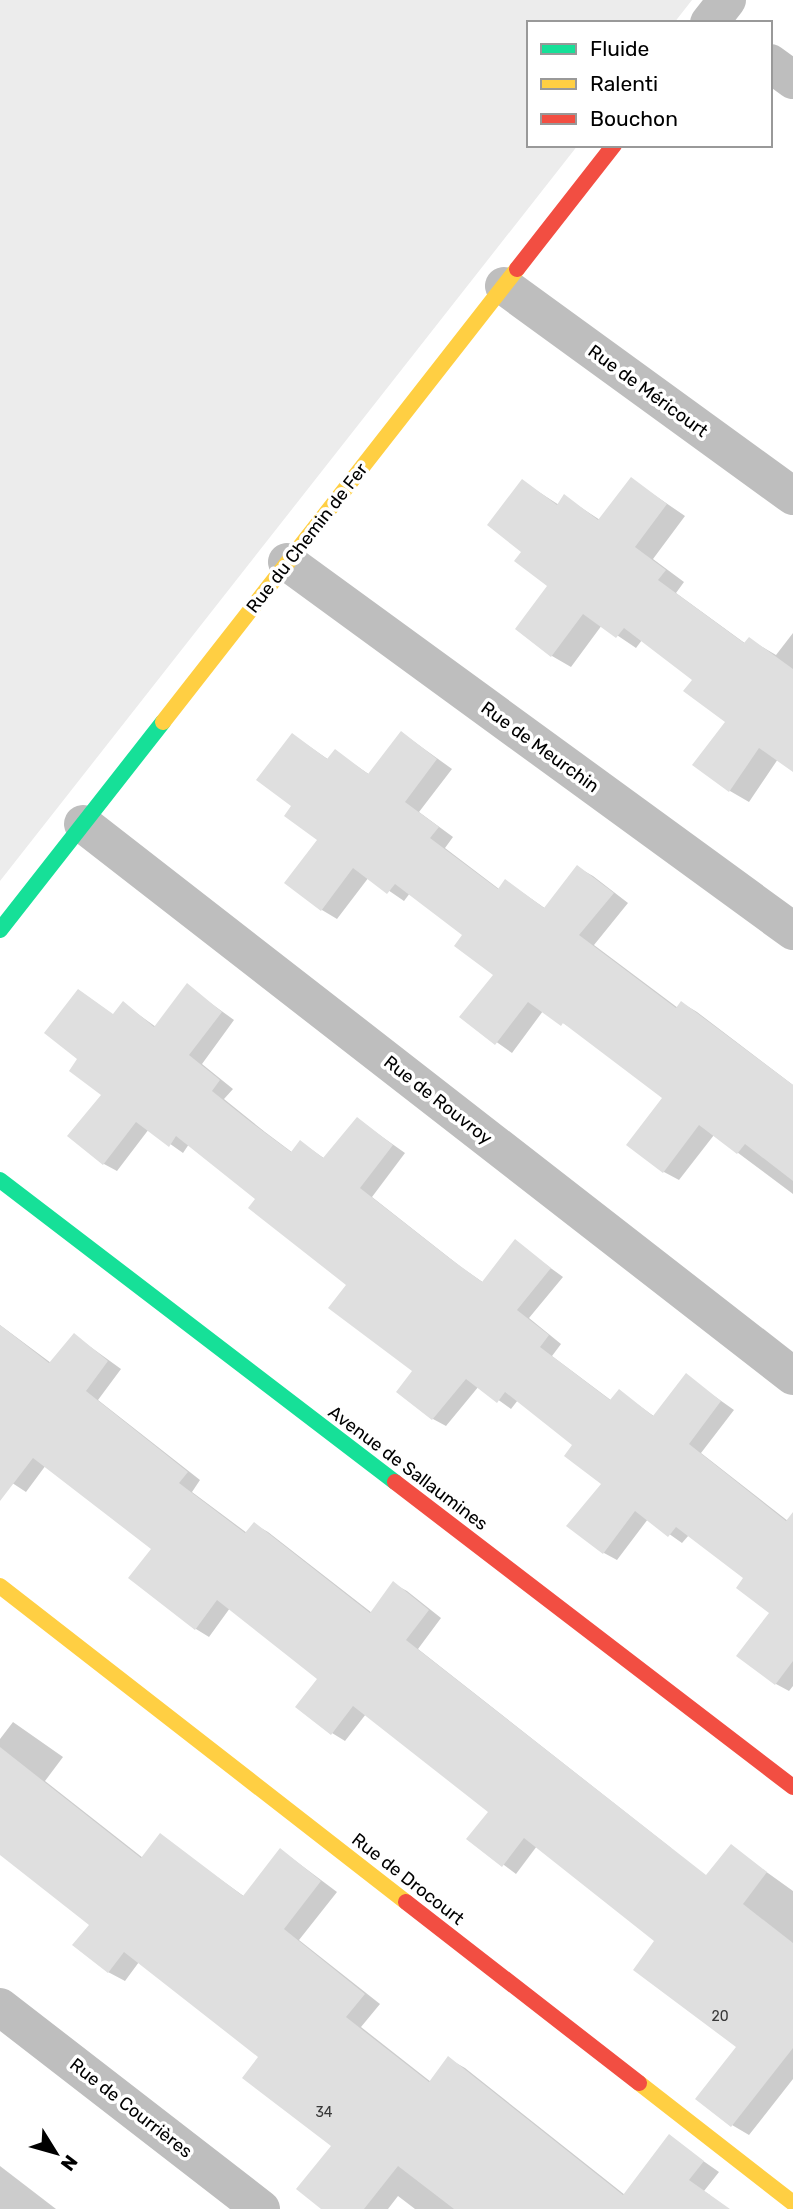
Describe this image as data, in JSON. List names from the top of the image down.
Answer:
{
  "streets": {
    "street": [
      "Rue de Méricourt",
      "Rue du Chemin de Fer",
      "Rue de Meurchin",
      "Rue de Rouvroy",
      "Avenue de Sallaumines",
      "Rue de Drocourt",
      "Rue de Courrières"
    ]
  },
  "crossings": [
    ["Rue de Méricourt", "Rue du Chemin de Fer"],
    ["Rue du Chemin de Fer", "Rue de Meurchin"],
    ["Rue du Chemin de Fer", "Rue de Rouvroy"]
  ],
  "house_numbers": ["20", "34"],
  "legend": ["Fluide", "Ralenti", "Bouchon"],
  "north": "bottom right"
}
